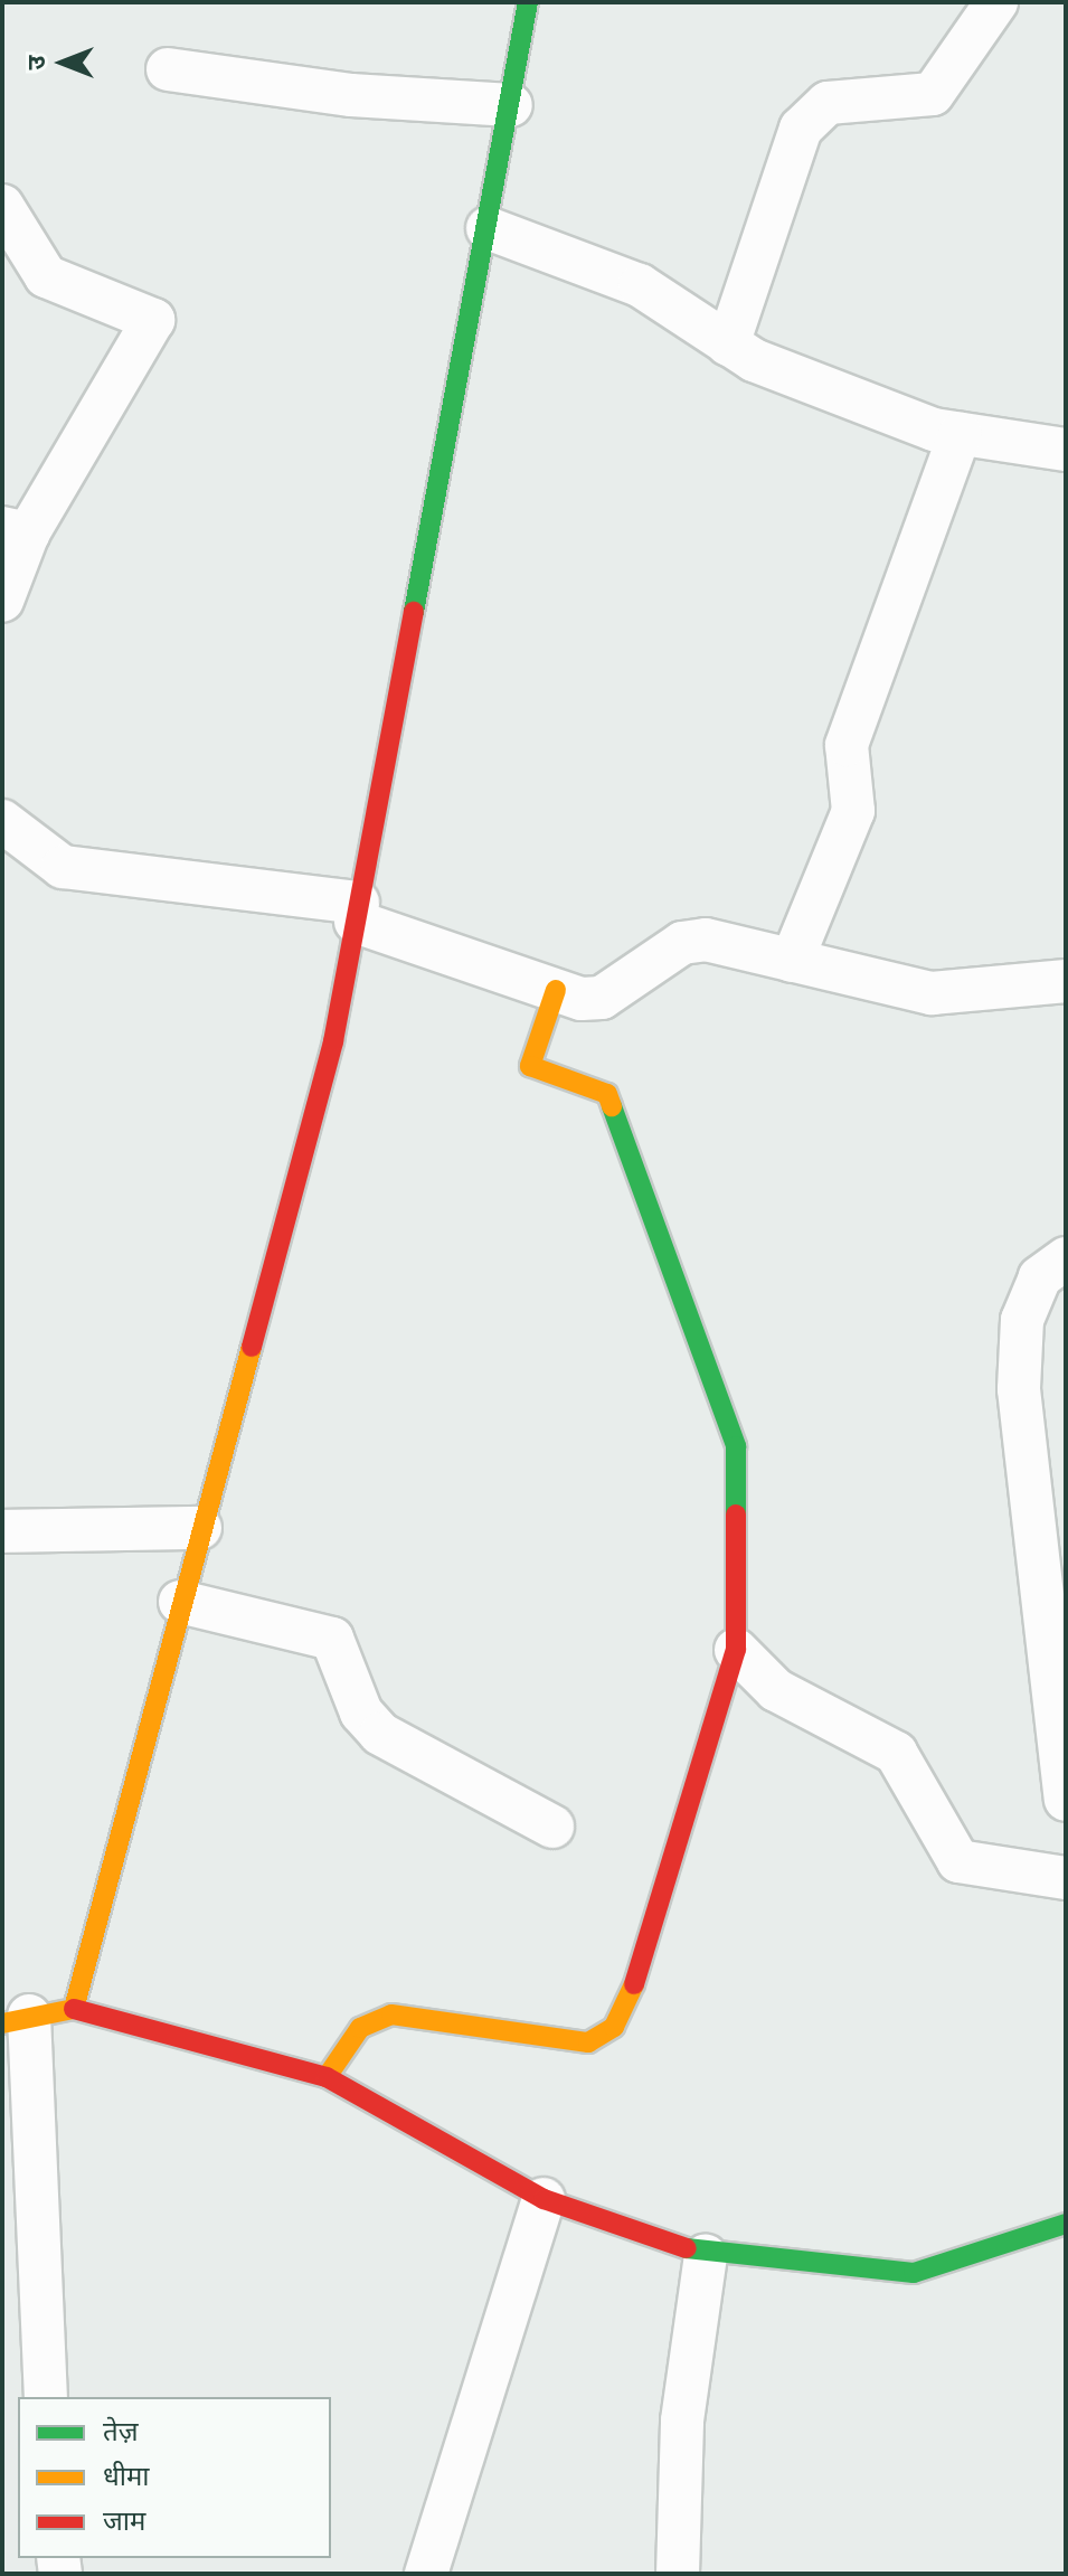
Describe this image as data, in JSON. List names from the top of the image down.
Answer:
{
  "legend": ["तेज़", "धीमा", "जाम"],
  "north": "left"
}
